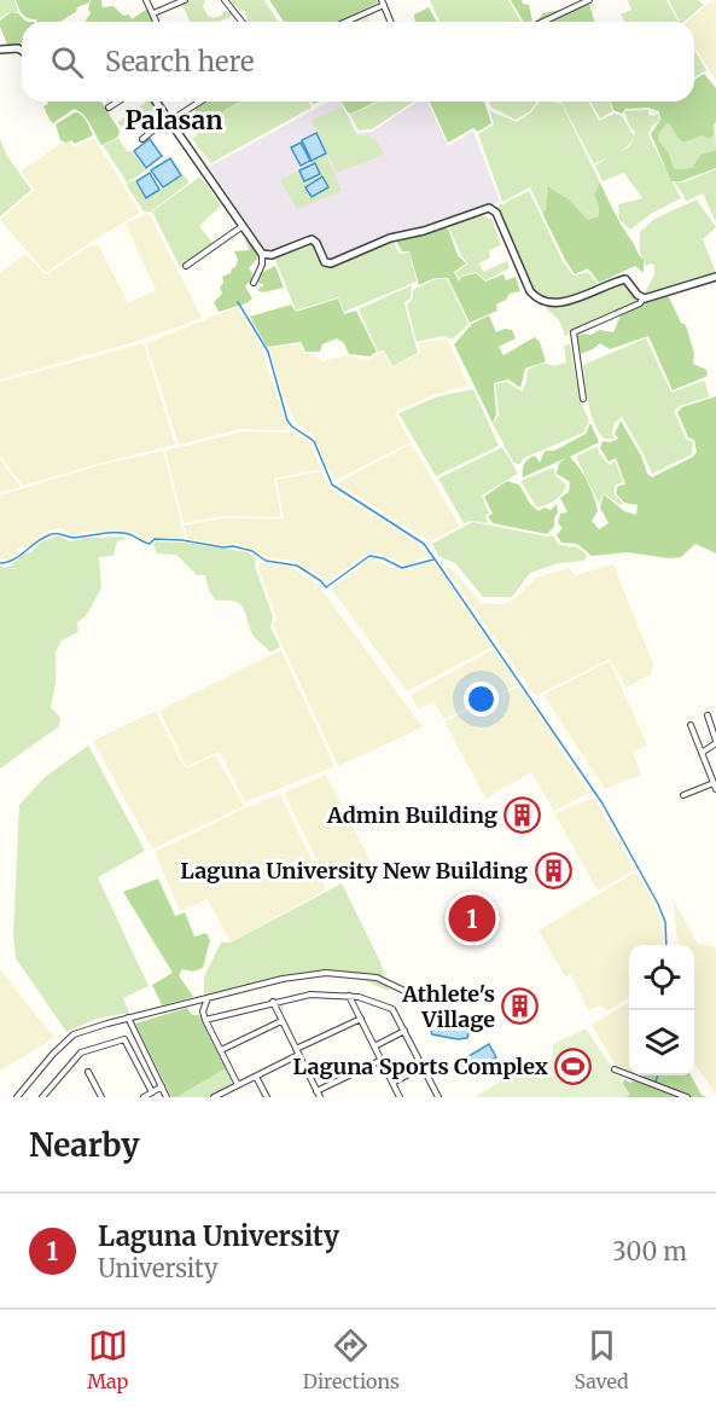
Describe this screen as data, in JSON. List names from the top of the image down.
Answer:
{
  "districts": ["Palasan"],
  "places": {
    "building": ["Admin Building", "Laguna University New Building", "Athlete's Village"],
    "sports": ["Laguna Sports Complex"]
  },
  "page": {
    "search": "Search here",
    "pins": "1",
    "heading": "Nearby",
    "list": [
      {
        "mark": "1",
        "name": "Laguna University",
        "note": "University",
        "value": "300 m"
      }
    ],
    "nav": ["Map", "Directions", "Saved"]
  }
}
